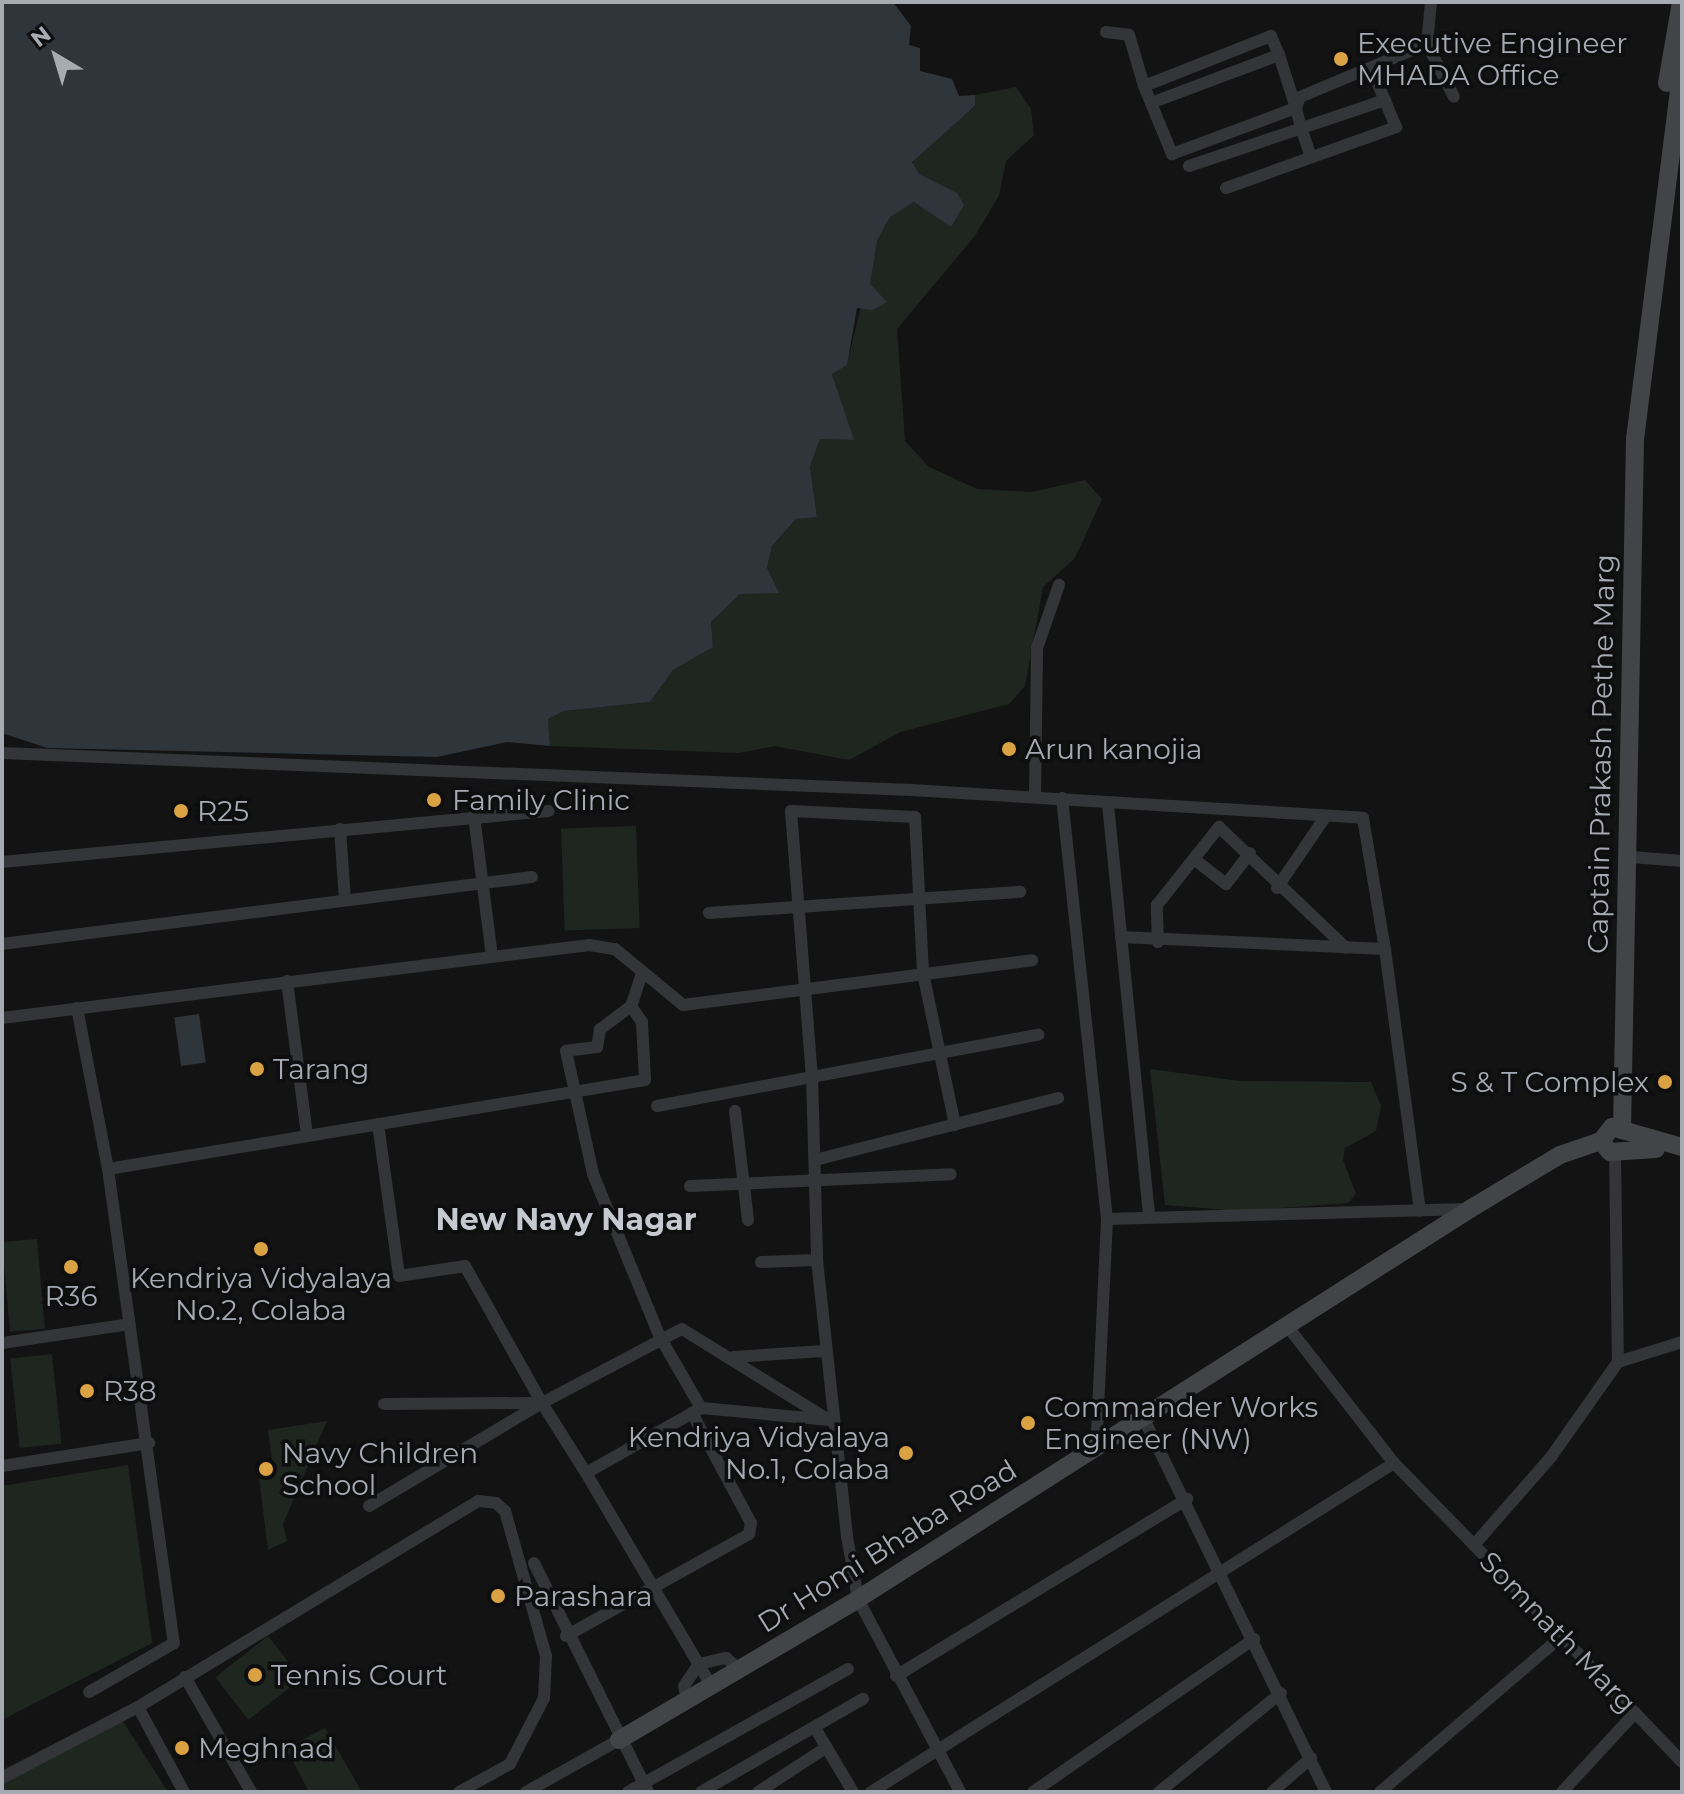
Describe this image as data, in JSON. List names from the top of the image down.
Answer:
{
  "streets": {
    "main road": ["Captain Prakash Pethe Marg", "Dr Homi Bhaba Road"],
    "street": ["Somnath Marg"]
  },
  "crossings": [
    ["Captain Prakash Pethe Marg", "Dr Homi Bhaba Road"]
  ],
  "districts": ["New Navy Nagar"],
  "places": [
    "Executive Engineer MHADA Office",
    "Arun kanojia",
    "Family Clinic",
    "R25",
    "Tarang",
    "S & T Complex",
    "Kendriya Vidyalaya No.2, Colaba",
    "R36",
    "R38",
    "Commander Works Engineer (NW)",
    "Kendriya Vidyalaya No.1, Colaba",
    "Navy Children School",
    "Parashara",
    "Tennis Court",
    "Meghnad"
  ],
  "north": "top left"
}
